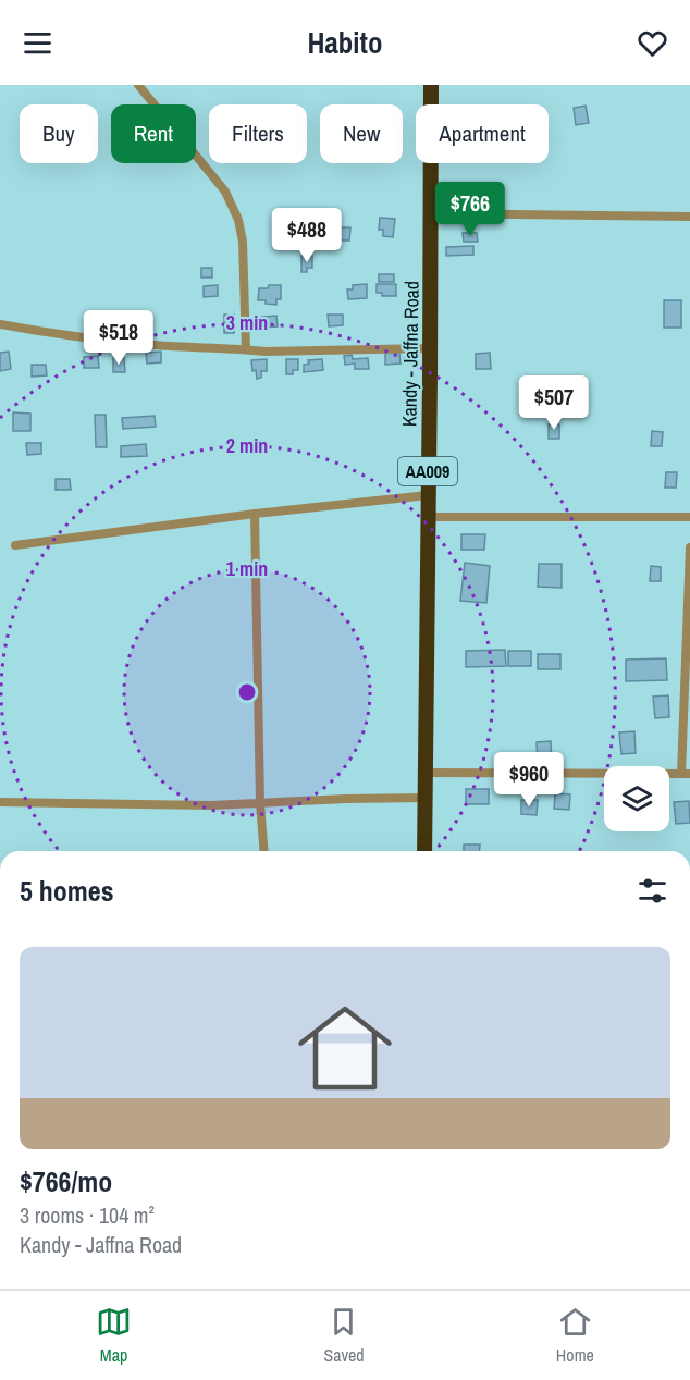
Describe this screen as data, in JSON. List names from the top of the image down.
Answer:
{
  "streets": {
    "highway": ["Kandy - Jaffna Road", "AA009"]
  },
  "page": {
    "header": "Habito",
    "chip": [
      "Buy",
      "Rent",
      "Filters",
      "New",
      "Apartment"
    ],
    "price": [
      "$766",
      "$488",
      "$518",
      "$507",
      "$960"
    ],
    "heading": "5 homes",
    "list": [
      {
        "name": "$766/mo",
        "note": "3 rooms · 104 m² · Kandy - Jaffna Road"
      }
    ],
    "tabs": ["Map", "Saved", "Home"]
  },
  "rings": ["3 min", "2 min", "1 min"]
}
